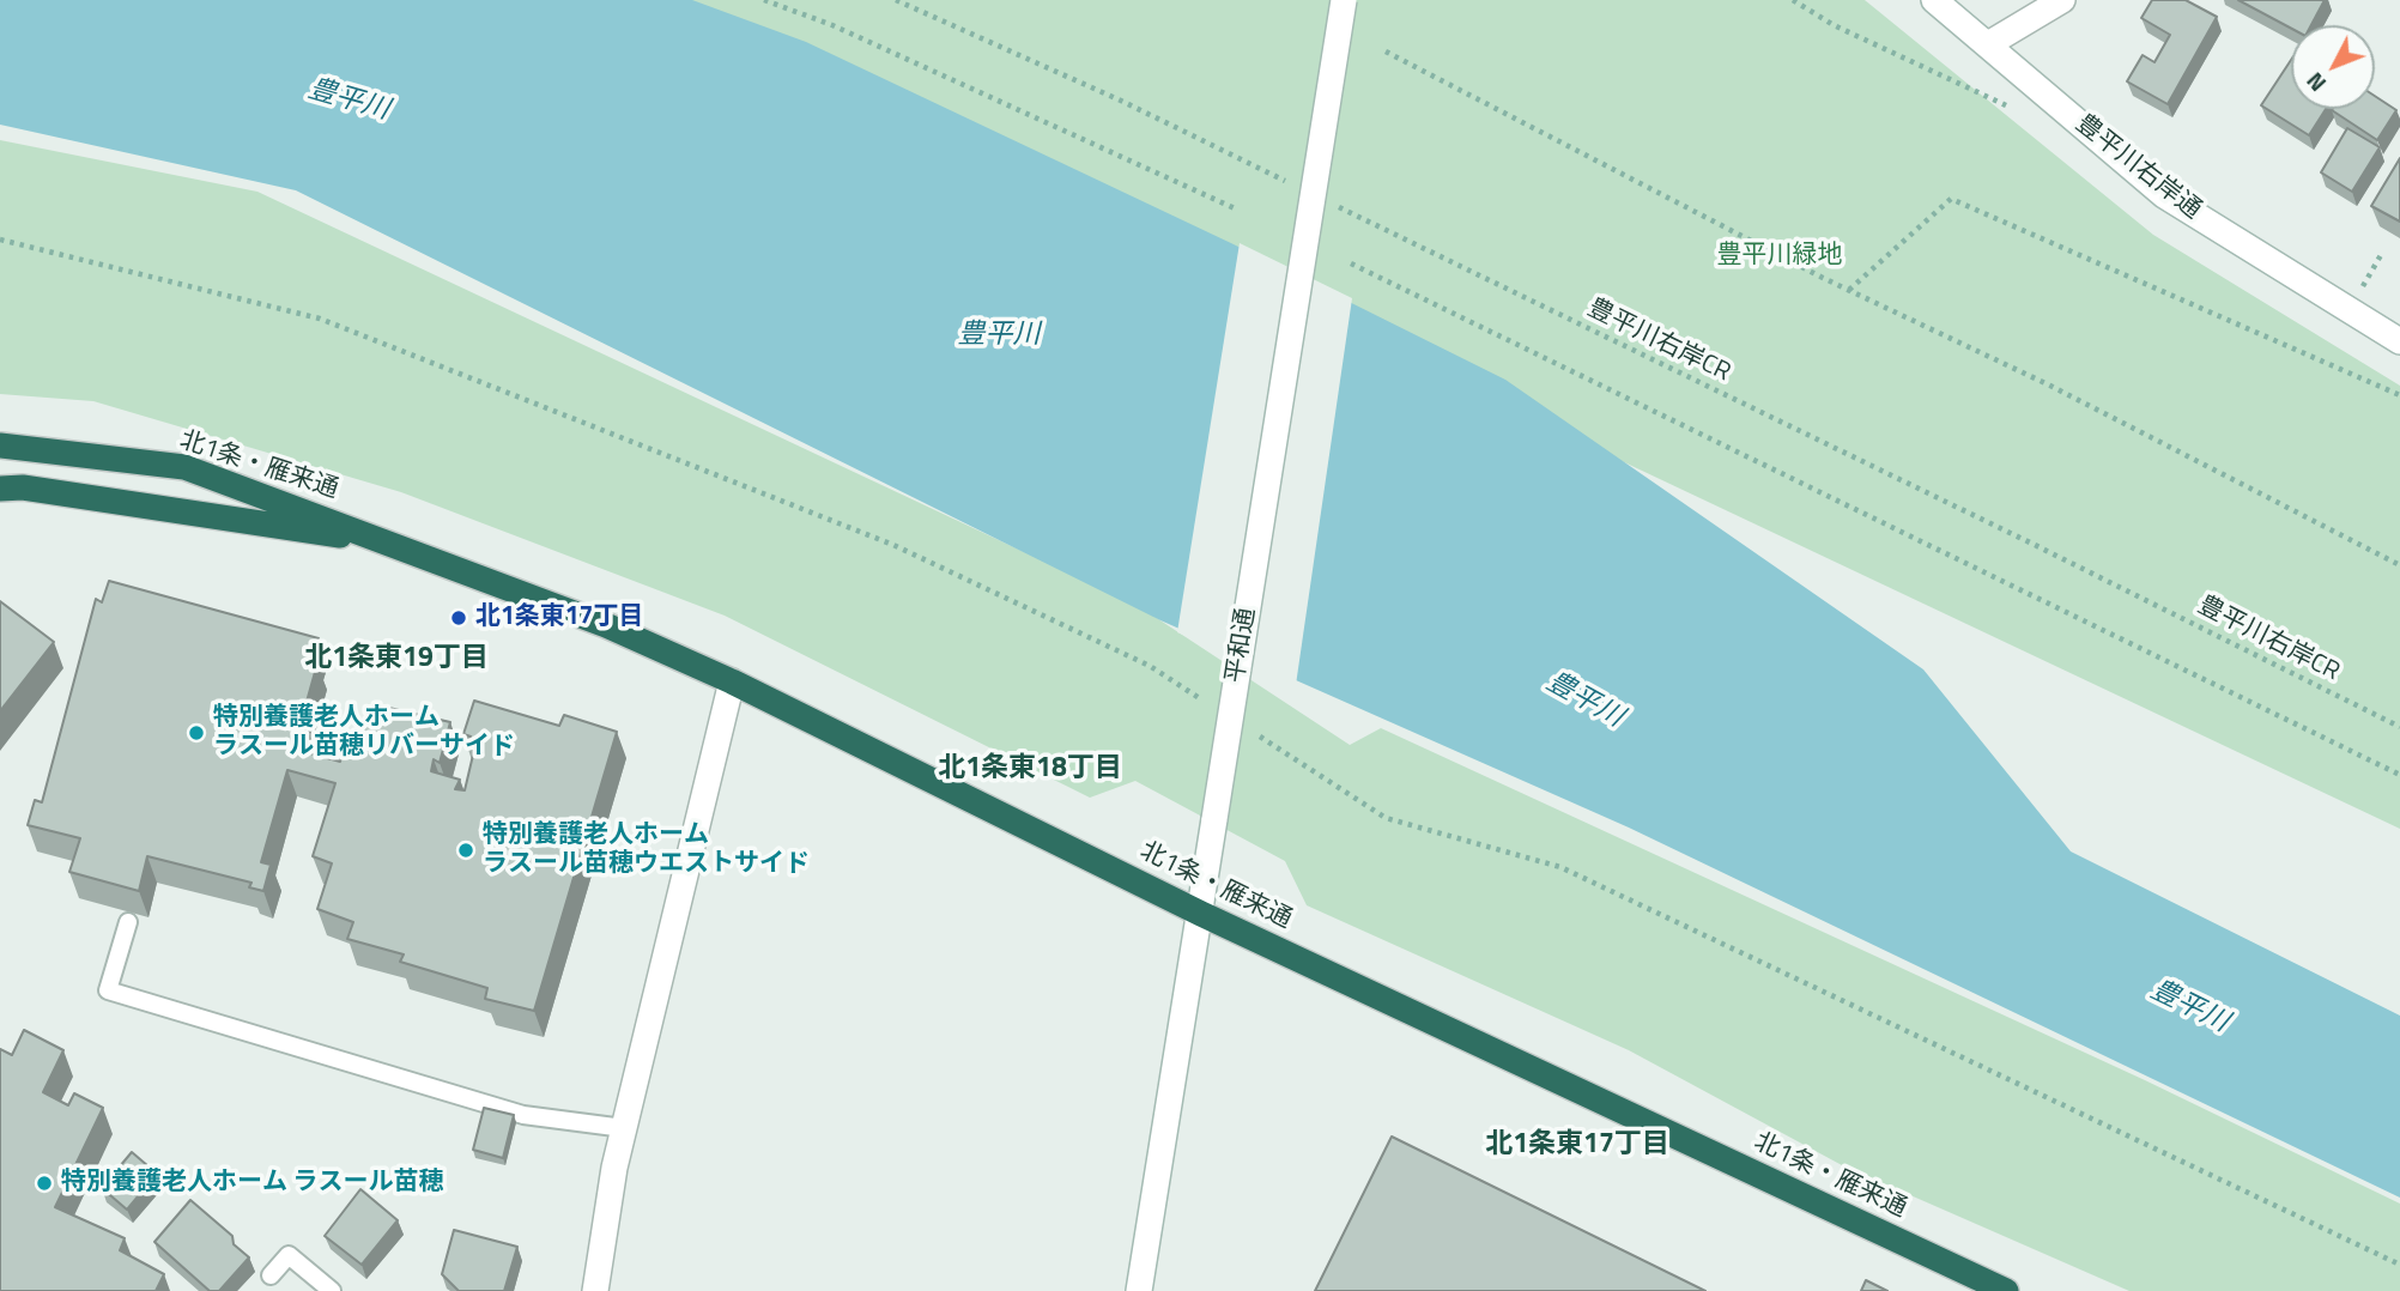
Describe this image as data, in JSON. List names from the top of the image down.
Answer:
{
  "streets": {
    "highway": ["北1条・雁来通"],
    "street": ["豊平川右岸通", "平和通"],
    "path": ["豊平川右岸CR"]
  },
  "crossings": [
    ["北1条・雁来通", "平和通"]
  ],
  "districts": ["北1条東19丁目", "北1条東18丁目", "北1条東17丁目"],
  "water": ["豊平川"],
  "parks": ["豊平川緑地"],
  "places": [
    "北1条東17丁目",
    "特別養護老人ホーム ラスール苗穂リバーサイド",
    "特別養護老人ホーム ラスール苗穂ウエストサイド",
    "特別養護老人ホーム ラスール苗穂"
  ],
  "north": "bottom left"
}
